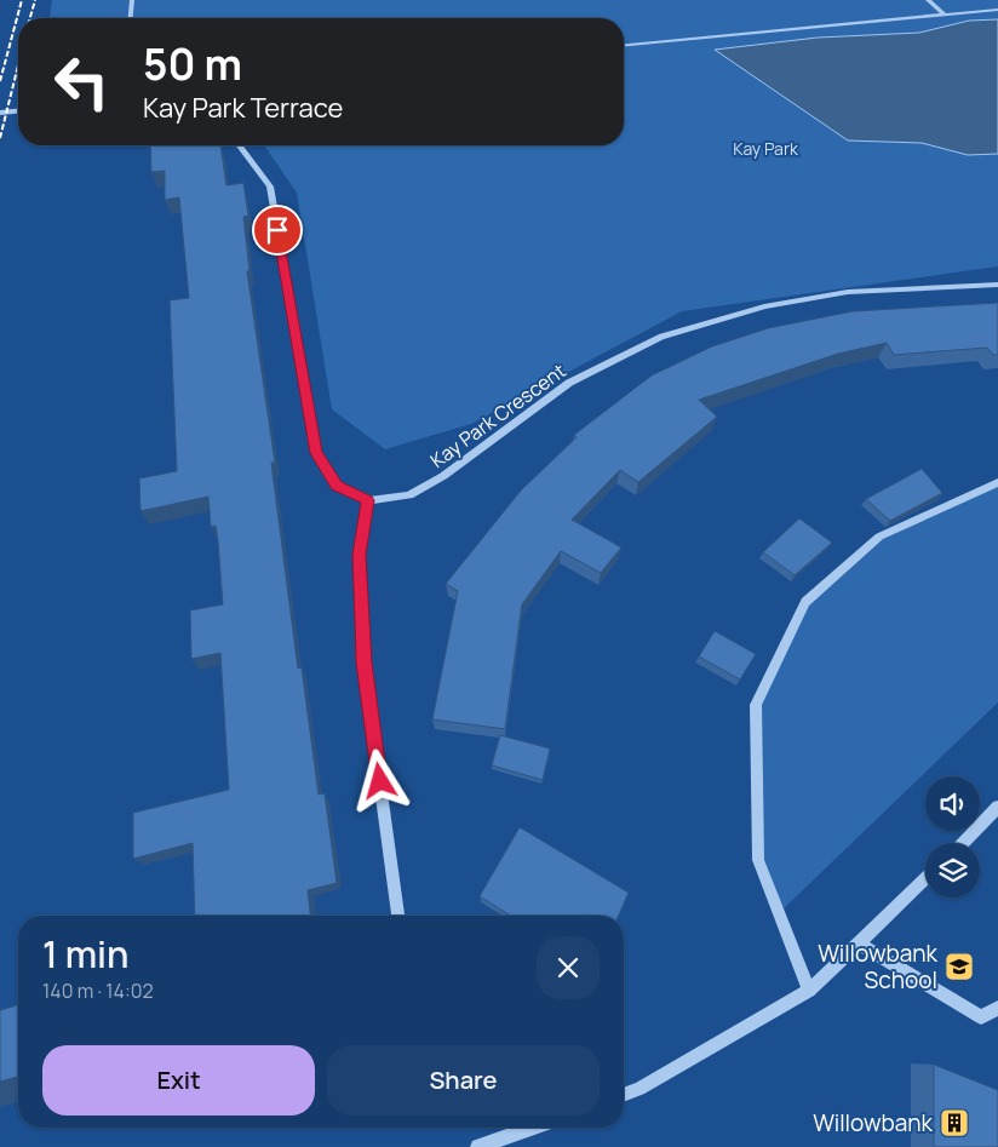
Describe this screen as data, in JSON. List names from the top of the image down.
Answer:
{
  "streets": {
    "street": ["Kay Park Crescent"]
  },
  "parks": ["Kay Park"],
  "places": {
    "school or university": ["Willowbank School"],
    "building": ["Willowbank"]
  },
  "page": {
    "turn": ["50 m", "Kay Park Terrace"],
    "heading": ["1 min", "140 m · 14:02"],
    "buttons": ["Exit", "Share"]
  }
}
